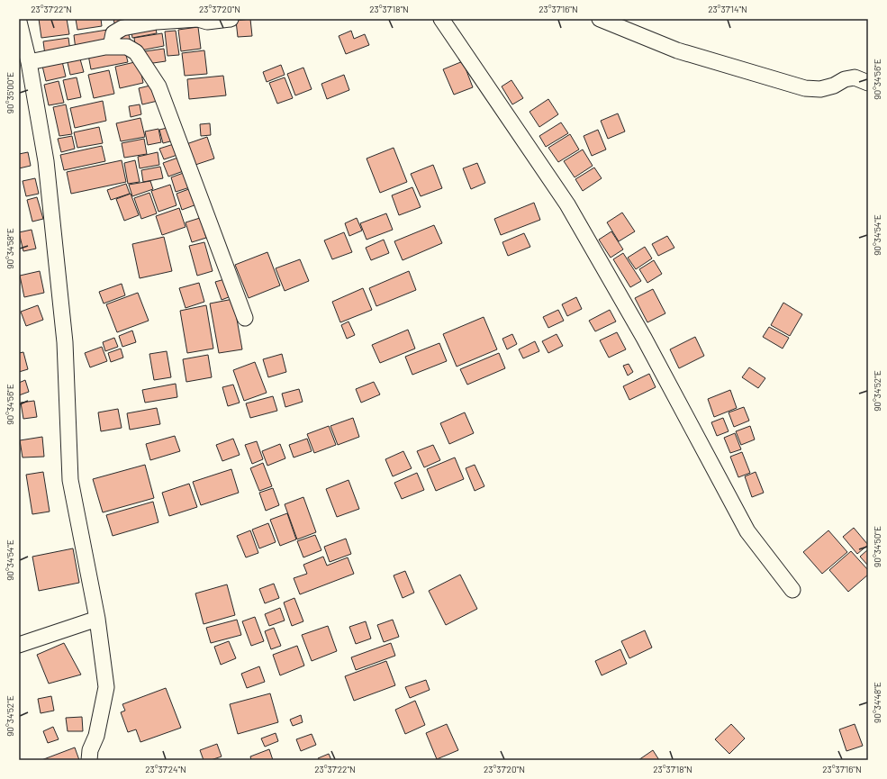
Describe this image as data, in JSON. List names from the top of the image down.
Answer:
{
  "coordinates": [
    "23°37'22\"N",
    "23°37'20\"N",
    "23°37'18\"N",
    "23°37'16\"N",
    "23°37'14\"N",
    "90°34'56\"E",
    "90°35'00\"E",
    "90°34'54\"E",
    "90°34'58\"E",
    "90°34'52\"E",
    "90°34'50\"E",
    "90°34'48\"E",
    "23°37'24\"N"
  ]
}
